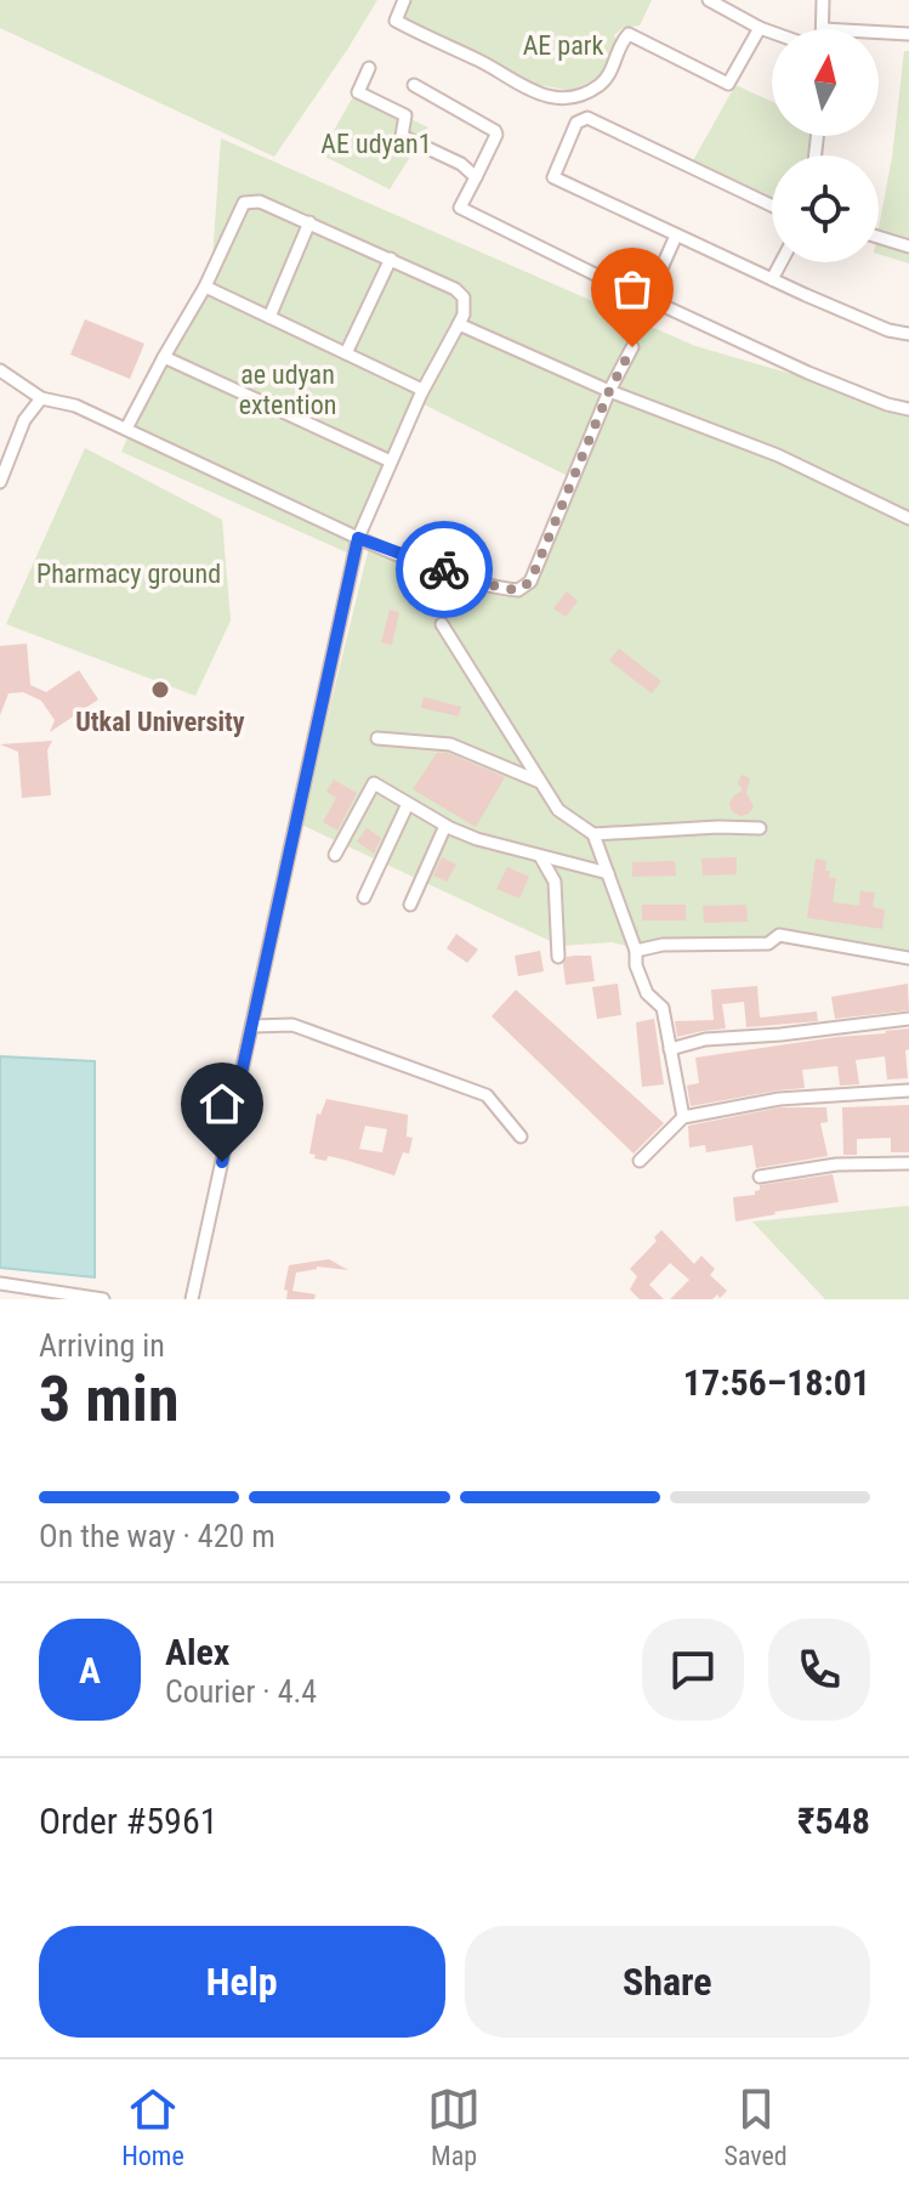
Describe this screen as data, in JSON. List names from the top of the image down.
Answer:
{
  "parks": [
    "AE park",
    "AE udyan1",
    "ae udyan extention",
    "Pharmacy ground"
  ],
  "places": ["Utkal University"],
  "north": "top",
  "page": {
    "heading": ["3 min", "Arriving in", "17:56–18:01"],
    "panel": [
      "Alex",
      "Courier · 4.4",
      "Order #5961",
      "₹548"
    ],
    "bar": "On the way · 420 m",
    "round": "A",
    "buttons": ["Help", "Share"],
    "tabs": ["Home", "Map", "Saved"]
  }
}
